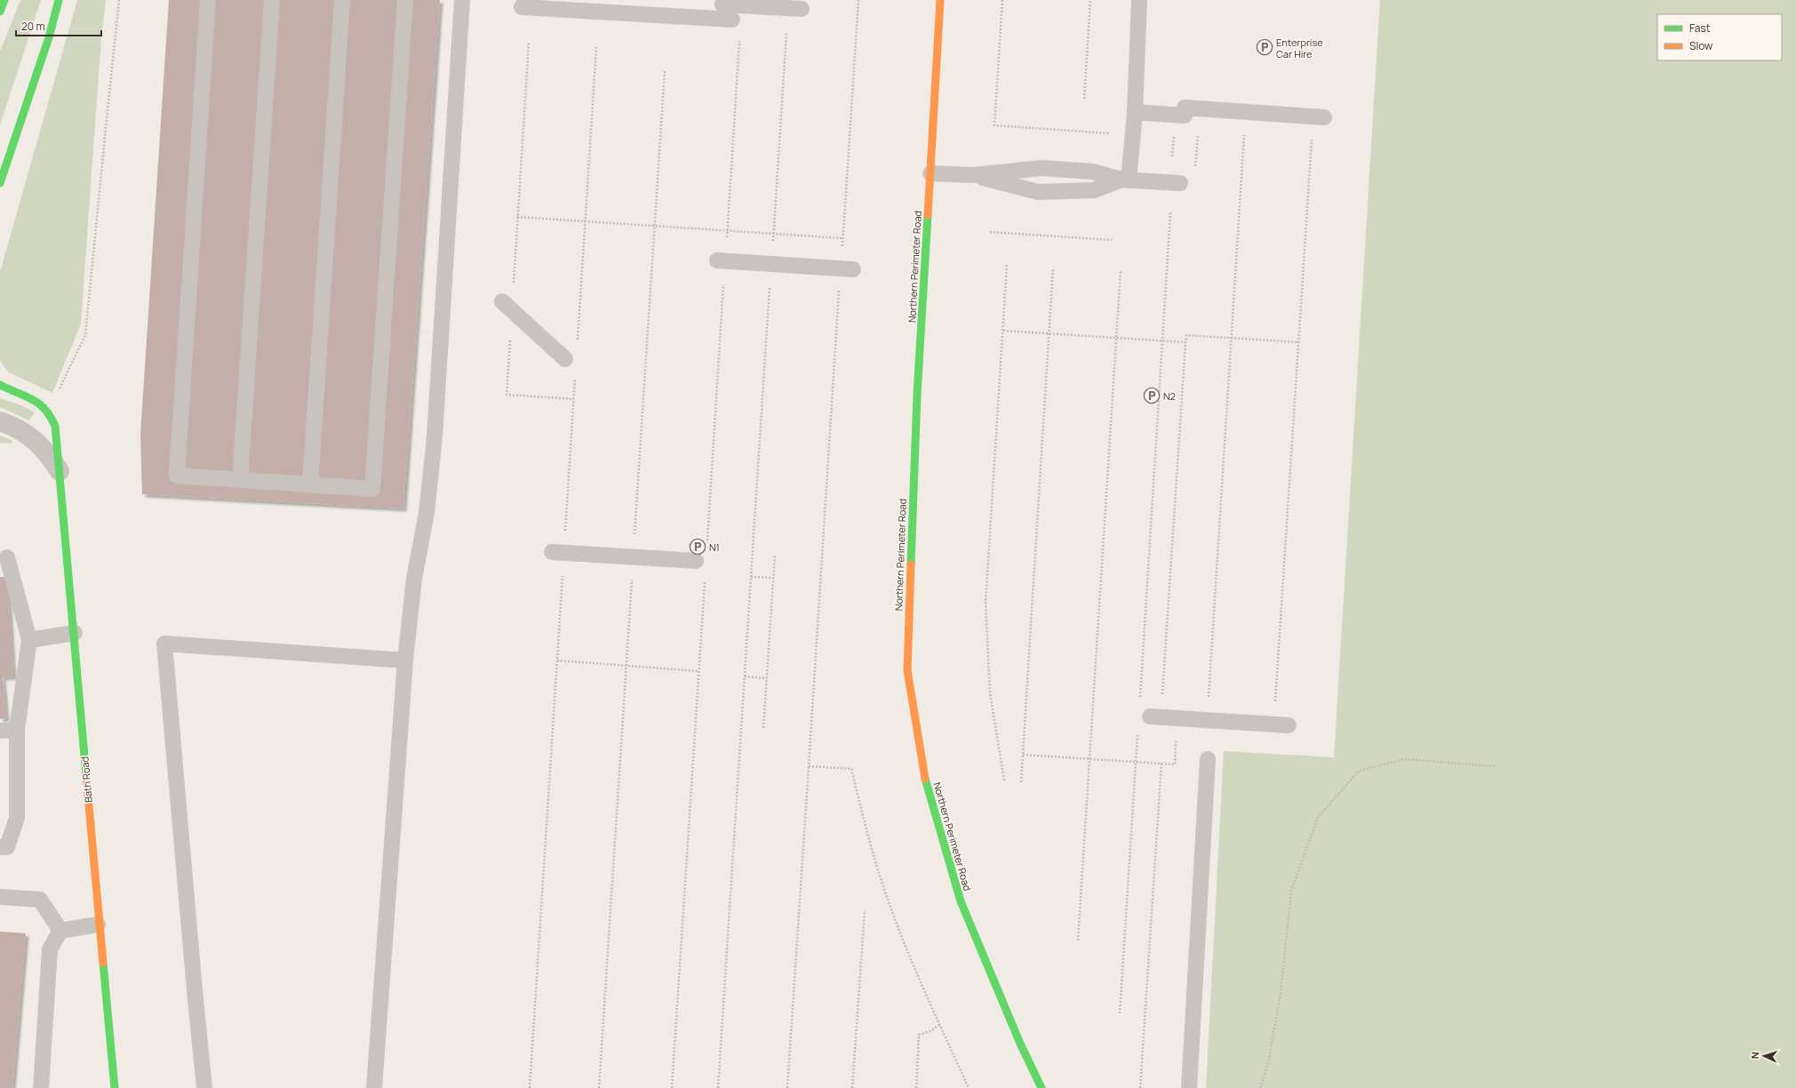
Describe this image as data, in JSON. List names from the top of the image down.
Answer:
{
  "streets": {
    "main road": ["Northern Perimeter Road", "Bath Road"]
  },
  "places": {
    "parking": ["Enterprise Car Hire", "N2", "N1"]
  },
  "legend": ["Fast", "Slow"],
  "scale_bar": "20 m",
  "north": "left"
}
